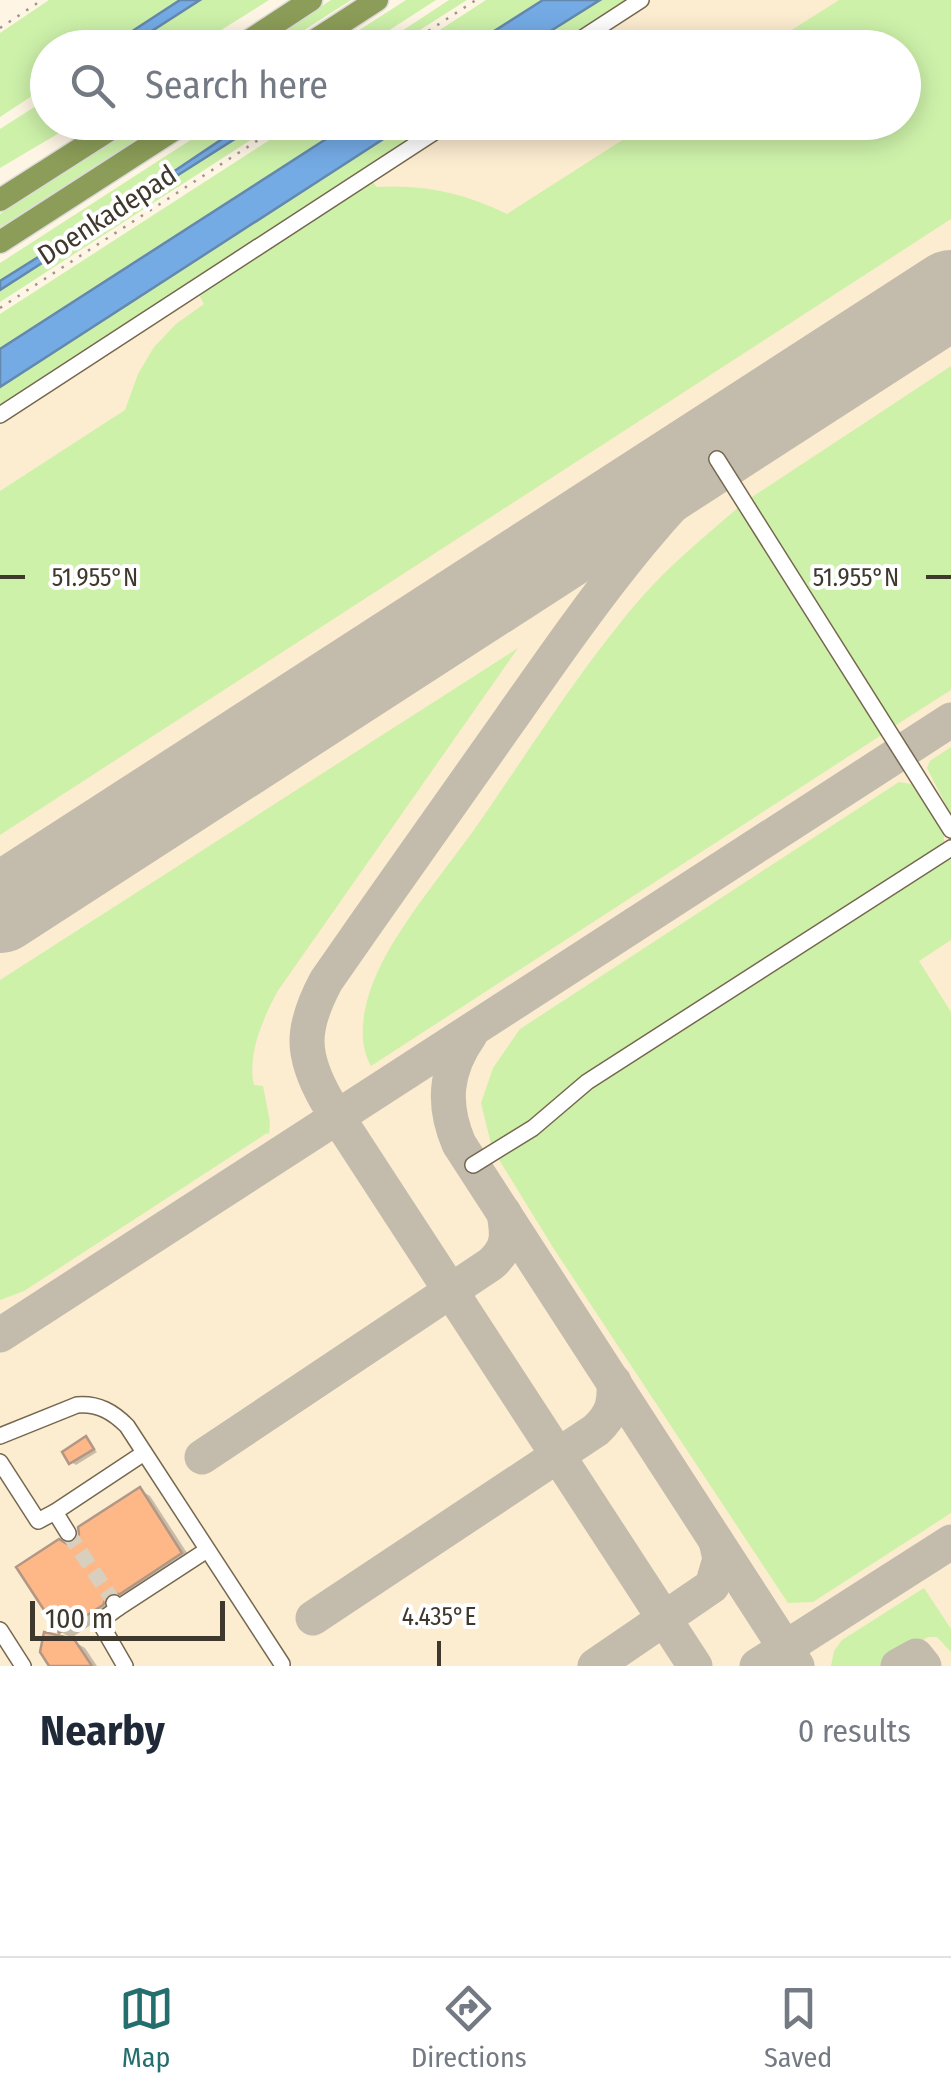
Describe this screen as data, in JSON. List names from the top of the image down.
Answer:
{
  "streets": {
    "path": ["Doenkadepad"]
  },
  "scale_bar": "100 m",
  "page": {
    "search": "Search here",
    "scale": "100 m",
    "heading": ["Nearby", "0 results"],
    "nav": ["Map", "Directions", "Saved"]
  },
  "coordinates": ["51.955°N", "4.435°E"]
}
